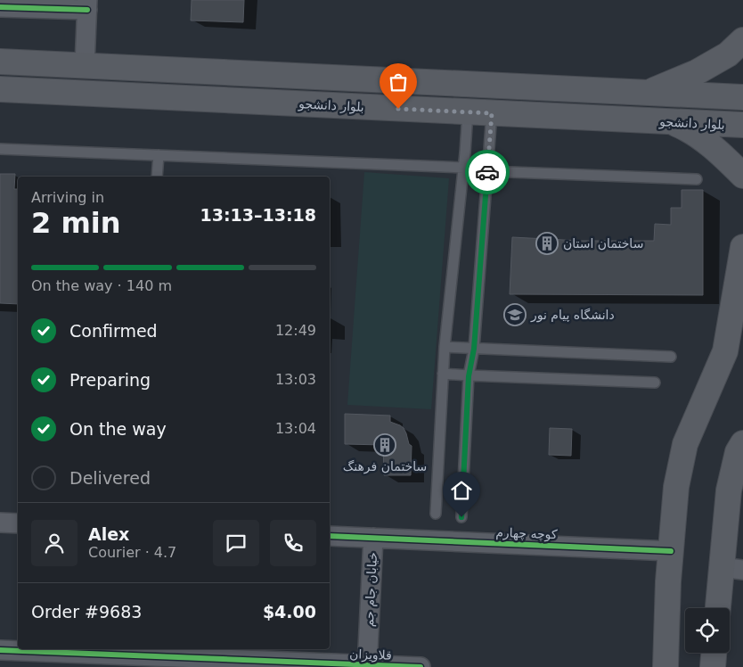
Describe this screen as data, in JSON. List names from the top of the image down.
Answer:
{
  "streets": {
    "main road": ["بلوار دانشجو"],
    "street": ["کوچه چهارم", "خیابان جام جم", "قلاویزان"]
  },
  "crossings": [
    ["کوچه چهارم", "خیابان جام جم"],
    ["خیابان جام جم", "قلاویزان"]
  ],
  "places": {
    "building": ["ساختمان استان", "ساختمان فرهنگ"],
    "school or university": ["دانشگاه پیام نور"]
  },
  "page": {
    "heading": ["2 min", "Arriving in", "13:13–13:18"],
    "panel": [
      "Alex",
      "Courier · 4.7",
      "Order #9683",
      "$4.00"
    ],
    "bar": "On the way · 140 m",
    "list": [
      ["Confirmed", "12:49"],
      ["Preparing", "13:03"],
      ["On the way", "13:04"],
      "Delivered"
    ]
  }
}
